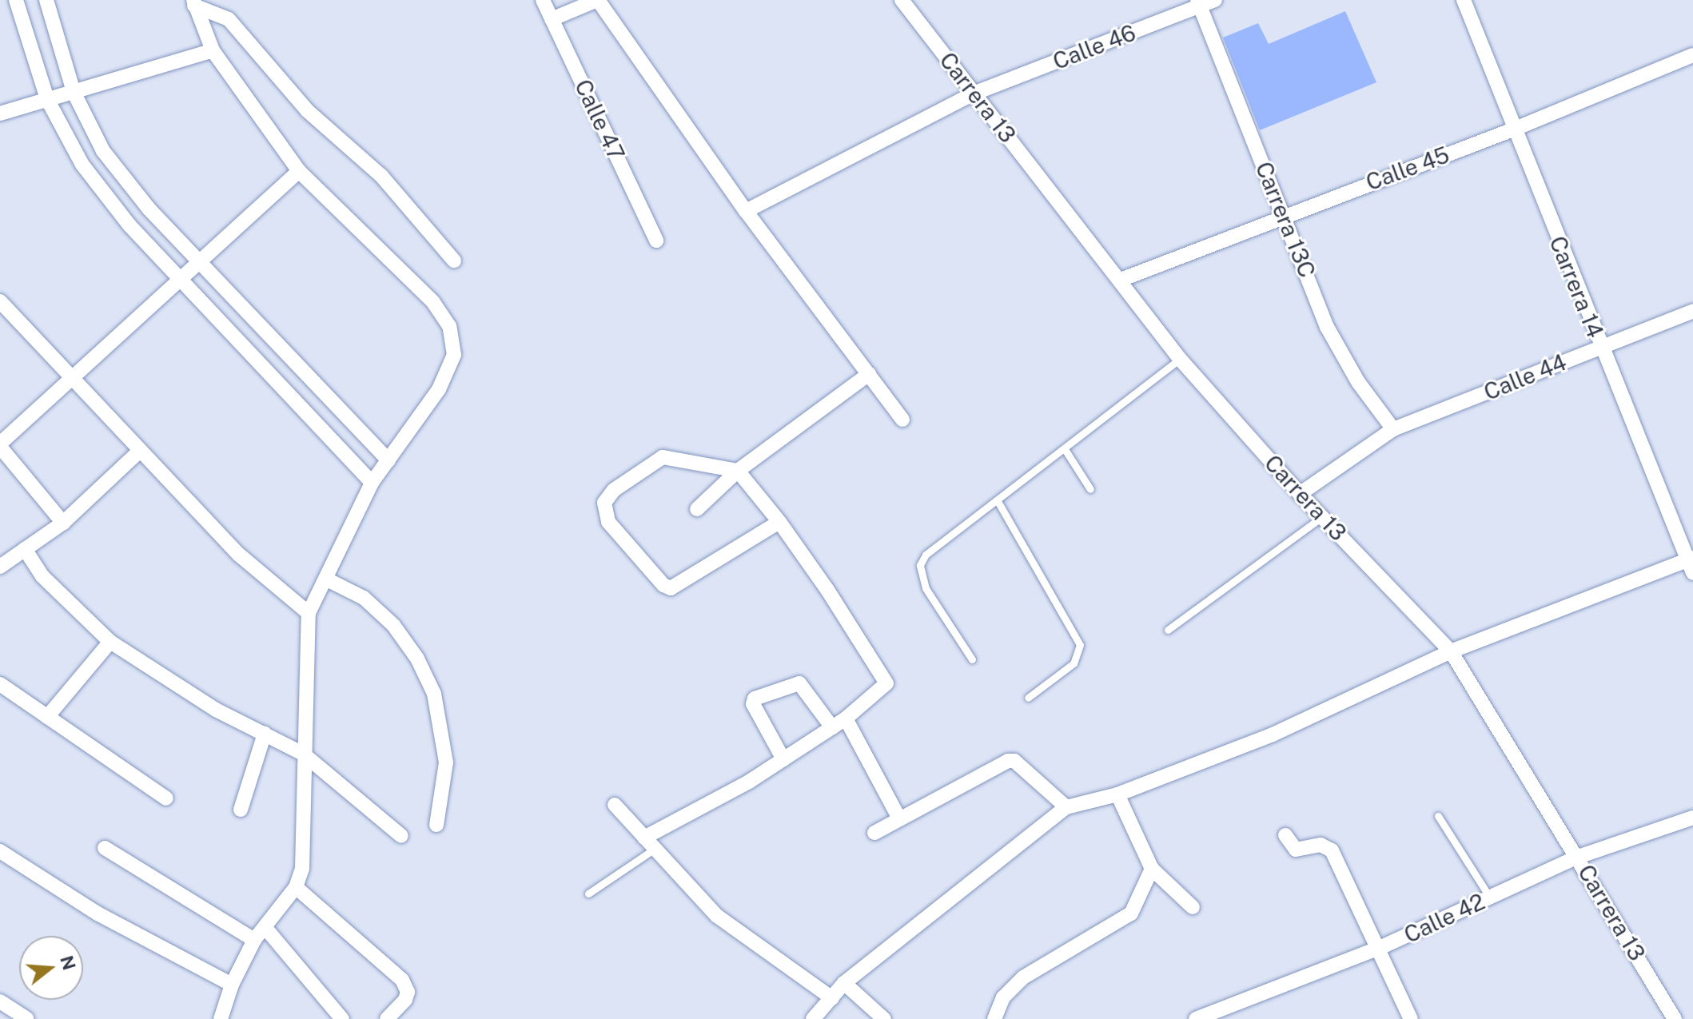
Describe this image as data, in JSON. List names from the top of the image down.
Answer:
{
  "streets": {
    "street": [
      "Calle 46",
      "Carrera 13",
      "Calle 47",
      "Calle 45",
      "Carrera 13C",
      "Carrera 14",
      "Calle 44",
      "Calle 42"
    ]
  },
  "crossings": [
    ["Calle 46", "Carrera 13"],
    ["Calle 46", "Carrera 13C"],
    ["Carrera 13", "Calle 45"],
    ["Carrera 13", "Calle 44"],
    ["Carrera 13", "Calle 42"],
    ["Calle 45", "Carrera 13C"],
    ["Calle 45", "Carrera 14"],
    ["Carrera 13C", "Calle 44"],
    ["Carrera 14", "Calle 44"]
  ],
  "north": "right"
}
